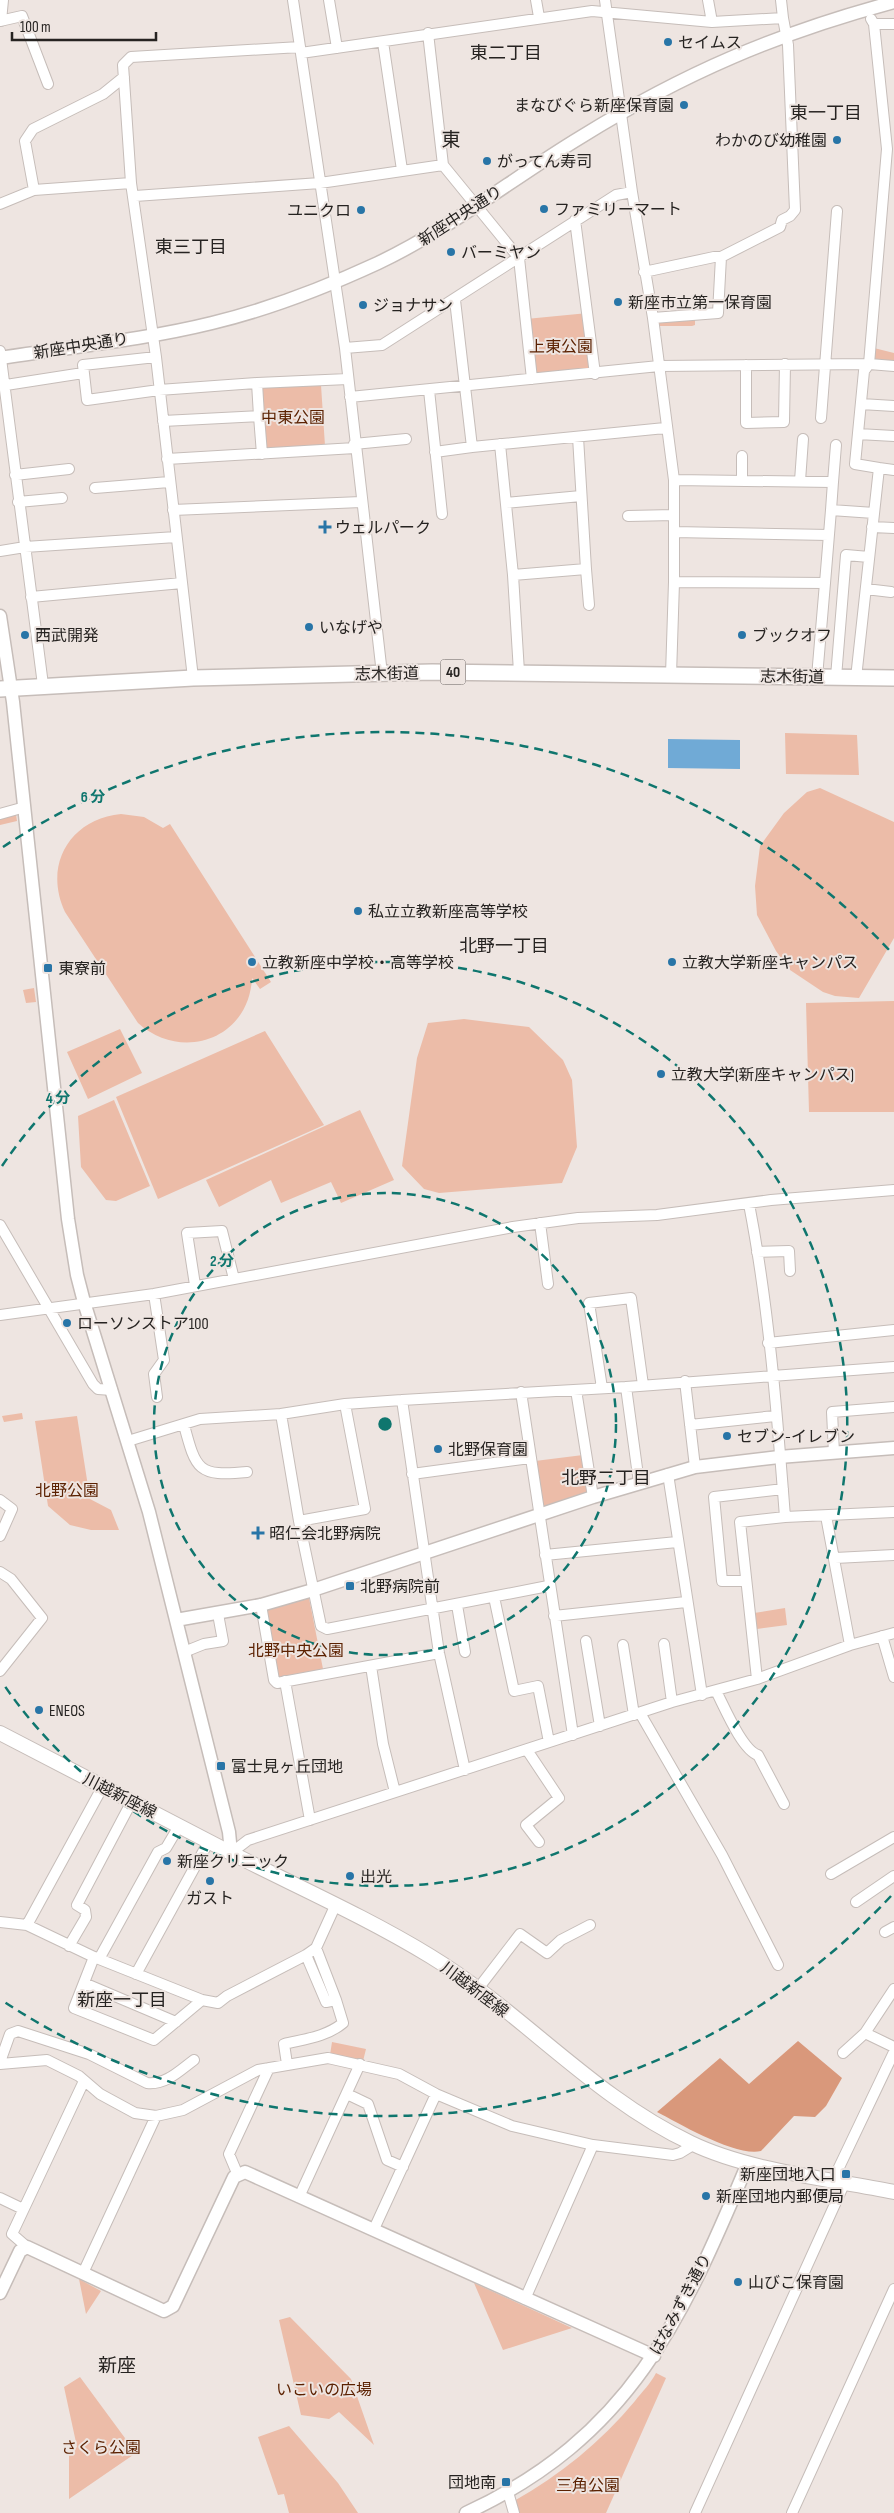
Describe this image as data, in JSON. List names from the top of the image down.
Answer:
{
  "streets": {
    "main road": ["40", "志木街道", "川越新座線"],
    "street": ["新座中央通り", "はなみずき通り"]
  },
  "crossings": [
    ["川越新座線", "はなみずき通り"]
  ],
  "districts": [
    "東二丁目",
    "東一丁目",
    "東",
    "東三丁目",
    "北野一丁目",
    "北野二丁目",
    "新座一丁目",
    "新座"
  ],
  "parks": [
    "上東公園",
    "中東公園",
    "北野公園",
    "北野中央公園",
    "いこいの広場",
    "さくら公園",
    "三角公園"
  ],
  "places": {
    "other": [
      "セイムス",
      "まなびぐら新座保育園",
      "わかのび幼稚園",
      "がってん寿司",
      "ファミリーマート",
      "ユニクロ",
      "バーミヤン",
      "新座市立第一保育園",
      "ジョナサン",
      "いなげや",
      "西武開発",
      "ブックオフ",
      "私立立教新座高等学校",
      "立教新座中学校・高等学校",
      "立教大学新座キャンパス",
      "立教大学(新座キャンパス)",
      "ローソンストア100",
      "セブン-イレブン",
      "北野保育園",
      "ENEOS",
      "新座クリニック",
      "出光",
      "ガスト",
      "新座団地内郵便局",
      "山びこ保育園"
    ],
    "health": ["ウェルパーク", "昭仁会北野病院"],
    "transit": [
      "東寮前",
      "北野病院前",
      "富士見ヶ丘団地",
      "新座団地入口",
      "団地南"
    ]
  },
  "scale_bar": "100 m",
  "rings": ["6 分", "4 分", "2 分"]
}
